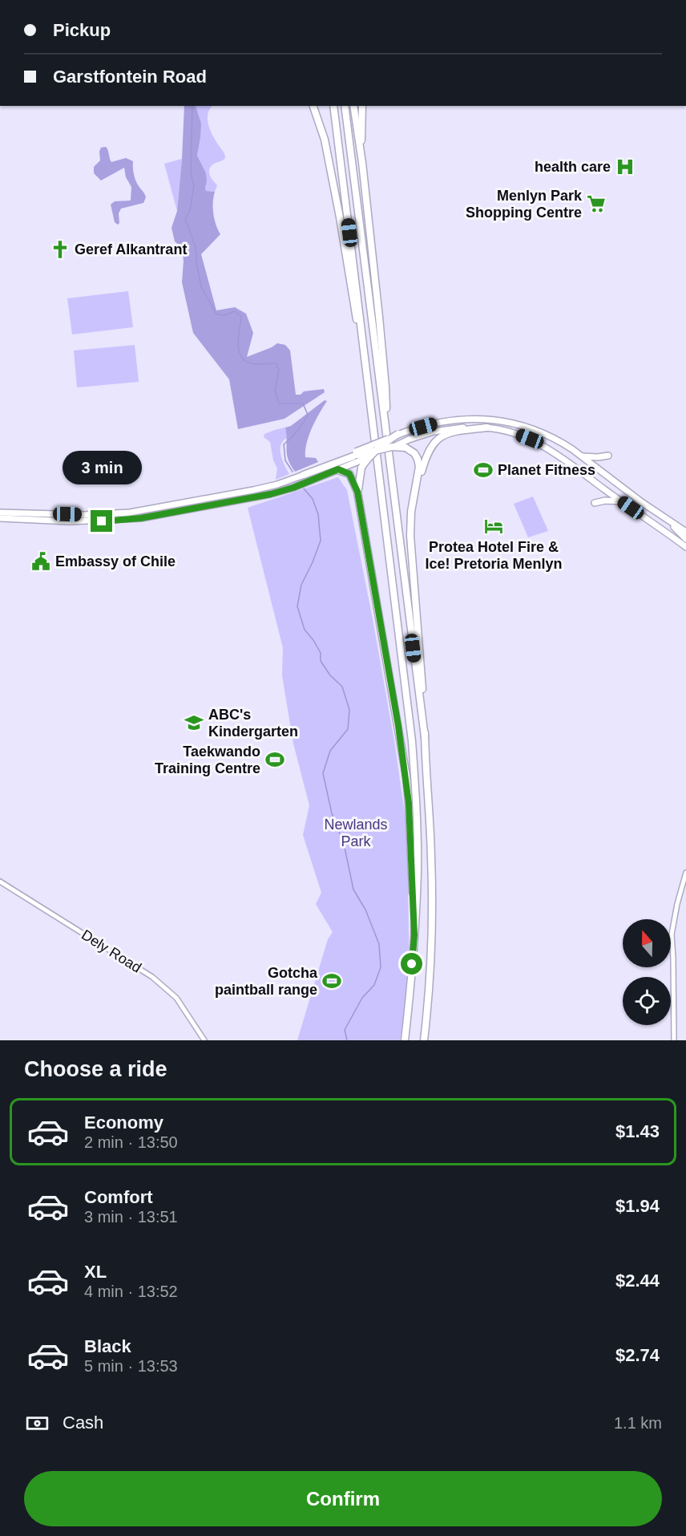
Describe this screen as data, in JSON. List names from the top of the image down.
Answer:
{
  "streets": {
    "street": ["Dely Road"]
  },
  "parks": ["Newlands Park"],
  "places": {
    "hospital": ["health care"],
    "supermarket": ["Menlyn Park Shopping Centre"],
    "church": ["Geref Alkantrant"],
    "sports": ["Planet Fitness", "Taekwando Training Centre", "Gotcha paintball range"],
    "hotel": ["Protea Hotel Fire & Ice! Pretoria Menlyn"],
    "public building": ["Embassy of Chile"],
    "school or university": ["ABC's Kindergarten"]
  },
  "north": "top",
  "page": {
    "banner": ["Pickup", "Garstfontein Road"],
    "bubble": "3 min",
    "heading": "Choose a ride",
    "list": [
      {
        "name": "Economy",
        "note": "2 min · 13:50",
        "value": "$1.43"
      },
      {
        "name": "Comfort",
        "note": "3 min · 13:51",
        "value": "$1.94"
      },
      {
        "name": "XL",
        "note": "4 min · 13:52",
        "value": "$2.44"
      },
      {
        "name": "Black",
        "note": "5 min · 13:53",
        "value": "$2.74"
      }
    ],
    "pay": ["Cash", "1.1 km"],
    "buttons": "Confirm"
  }
}
